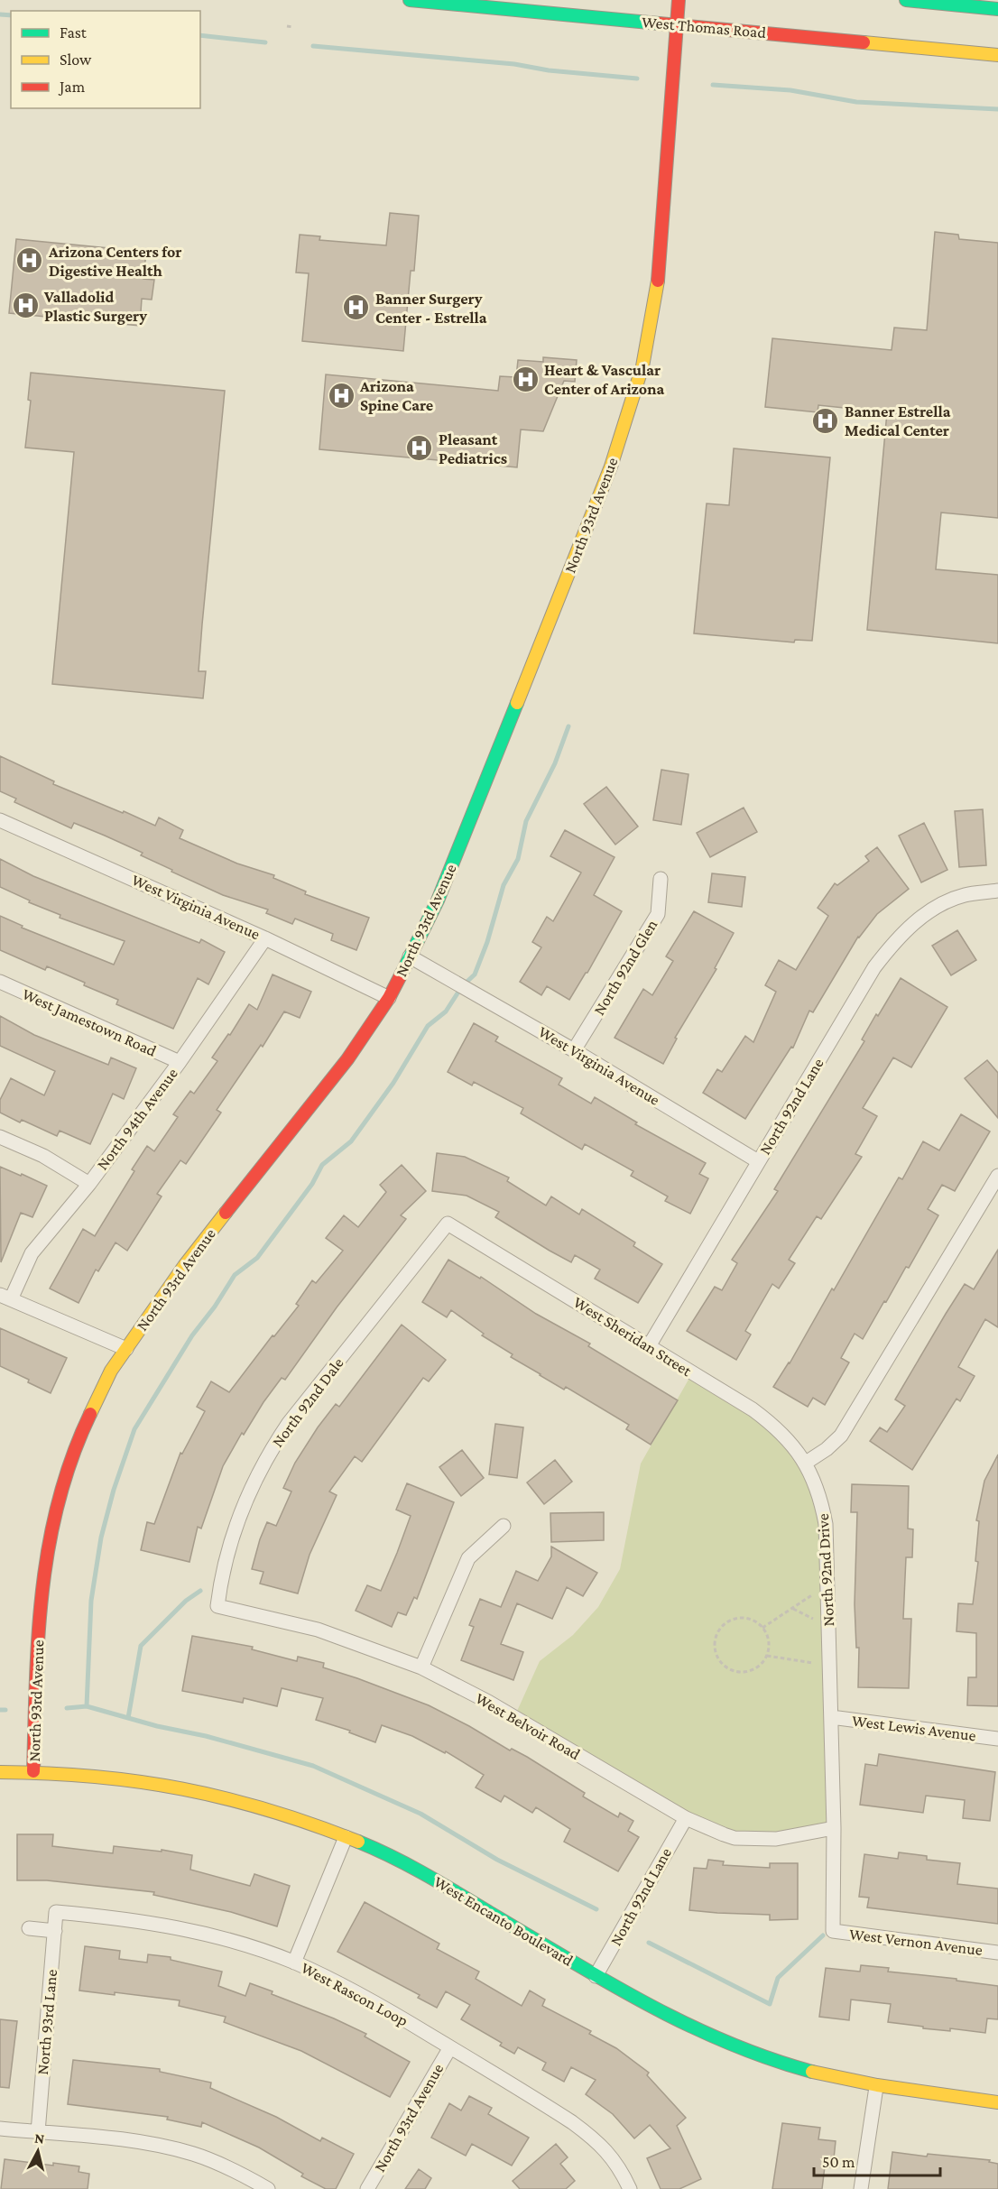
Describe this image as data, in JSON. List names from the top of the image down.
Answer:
{
  "streets": {
    "street": [
      "West Thomas Road",
      "North 93rd Avenue",
      "West Virginia Avenue",
      "North 92nd Glen",
      "West Jamestown Road",
      "North 92nd Lane",
      "North 94th Avenue",
      "West Sheridan Street",
      "North 92nd Dale",
      "North 92nd Drive",
      "West Belvoir Road",
      "West Lewis Avenue",
      "West Encanto Boulevard",
      "West Vernon Avenue",
      "West Rascon Loop",
      "North 93rd Lane"
    ]
  },
  "crossings": [
    ["West Thomas Road", "North 93rd Avenue"],
    ["North 93rd Avenue", "West Virginia Avenue"],
    ["North 93rd Avenue", "West Encanto Boulevard"],
    ["North 93rd Avenue", "West Rascon Loop"],
    ["West Virginia Avenue", "North 92nd Glen"],
    ["West Virginia Avenue", "North 92nd Lane"],
    ["West Virginia Avenue", "North 94th Avenue"],
    ["West Jamestown Road", "North 94th Avenue"],
    ["North 92nd Lane", "West Sheridan Street"],
    ["North 92nd Lane", "West Belvoir Road"],
    ["North 92nd Lane", "West Encanto Boulevard"],
    ["West Sheridan Street", "North 92nd Dale"],
    ["West Sheridan Street", "North 92nd Drive"],
    ["North 92nd Dale", "West Belvoir Road"],
    ["North 92nd Drive", "West Belvoir Road"],
    ["North 92nd Drive", "West Lewis Avenue"],
    ["North 92nd Drive", "West Vernon Avenue"],
    ["West Rascon Loop", "North 93rd Lane"]
  ],
  "places": {
    "hospital": [
      "Arizona Centers for Digestive Health",
      "Valladolid Plastic Surgery",
      "Banner Surgery Center - Estrella",
      "Heart & Vascular Center of Arizona",
      "Arizona Spine Care",
      "Banner Estrella Medical Center",
      "Pleasant Pediatrics"
    ]
  },
  "legend": ["Fast", "Slow", "Jam"],
  "scale_bar": "50 m",
  "north": "top"
}
